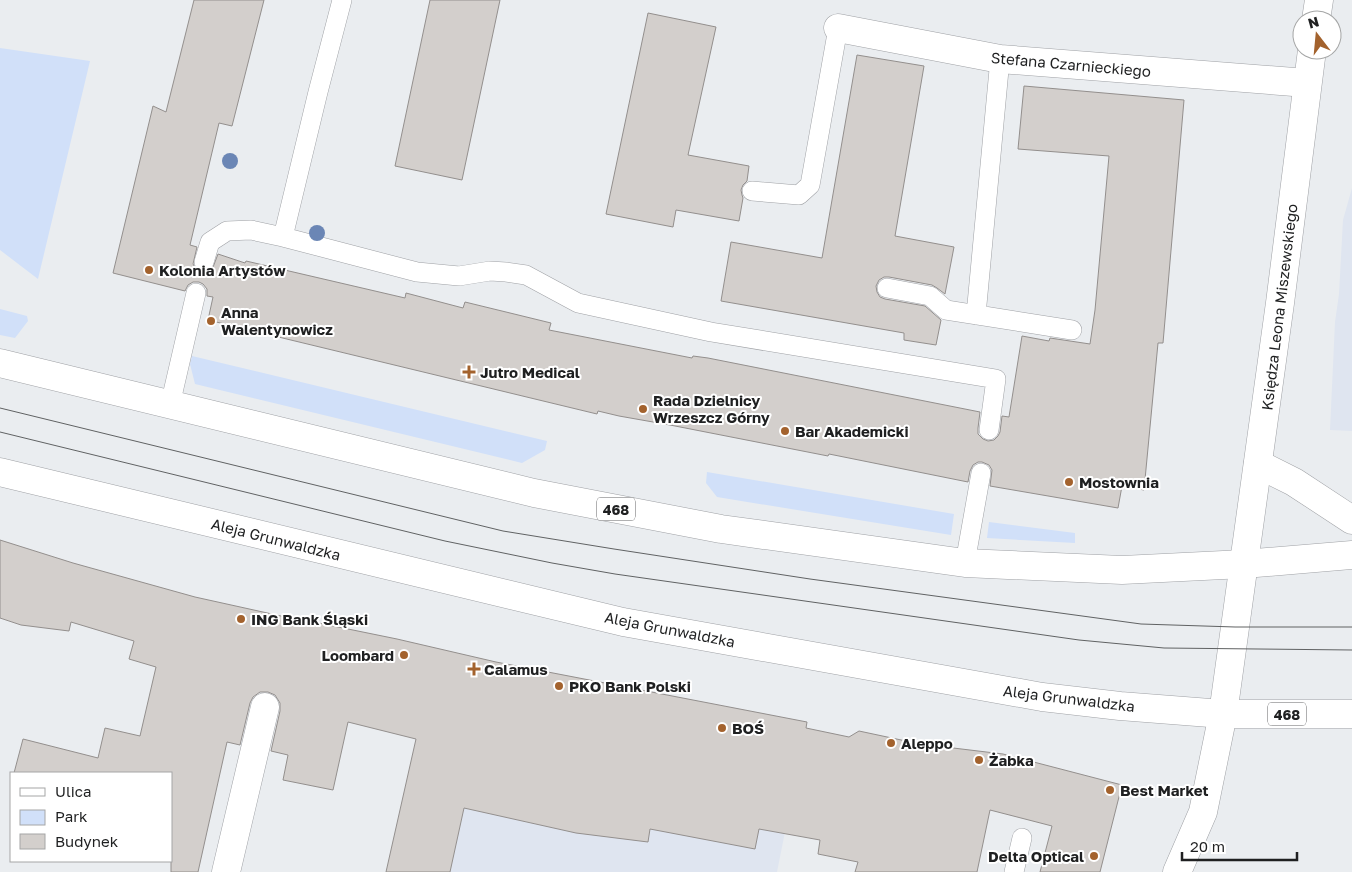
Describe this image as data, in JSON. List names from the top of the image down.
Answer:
{
  "streets": {
    "main road": [
      "Stefana Czarnieckiego",
      "Księdza Leona Miszewskiego",
      "468",
      "Aleja Grunwaldzka"
    ]
  },
  "crossings": [
    ["Stefana Czarnieckiego", "Księdza Leona Miszewskiego"],
    ["Księdza Leona Miszewskiego", "468"],
    ["Księdza Leona Miszewskiego", "Aleja Grunwaldzka"]
  ],
  "places": {
    "other": [
      "Kolonia Artystów",
      "Anna Walentynowicz",
      "Rada Dzielnicy Wrzeszcz Górny",
      "Bar Akademicki",
      "Mostownia",
      "ING Bank Śląski",
      "Loombard",
      "PKO Bank Polski",
      "BOŚ",
      "Aleppo",
      "Żabka",
      "Best Market",
      "Delta Optical"
    ],
    "health": ["Jutro Medical", "Calamus"]
  },
  "legend": ["Ulica", "Park", "Budynek"],
  "scale_bar": "20 m",
  "north": "top"
}
